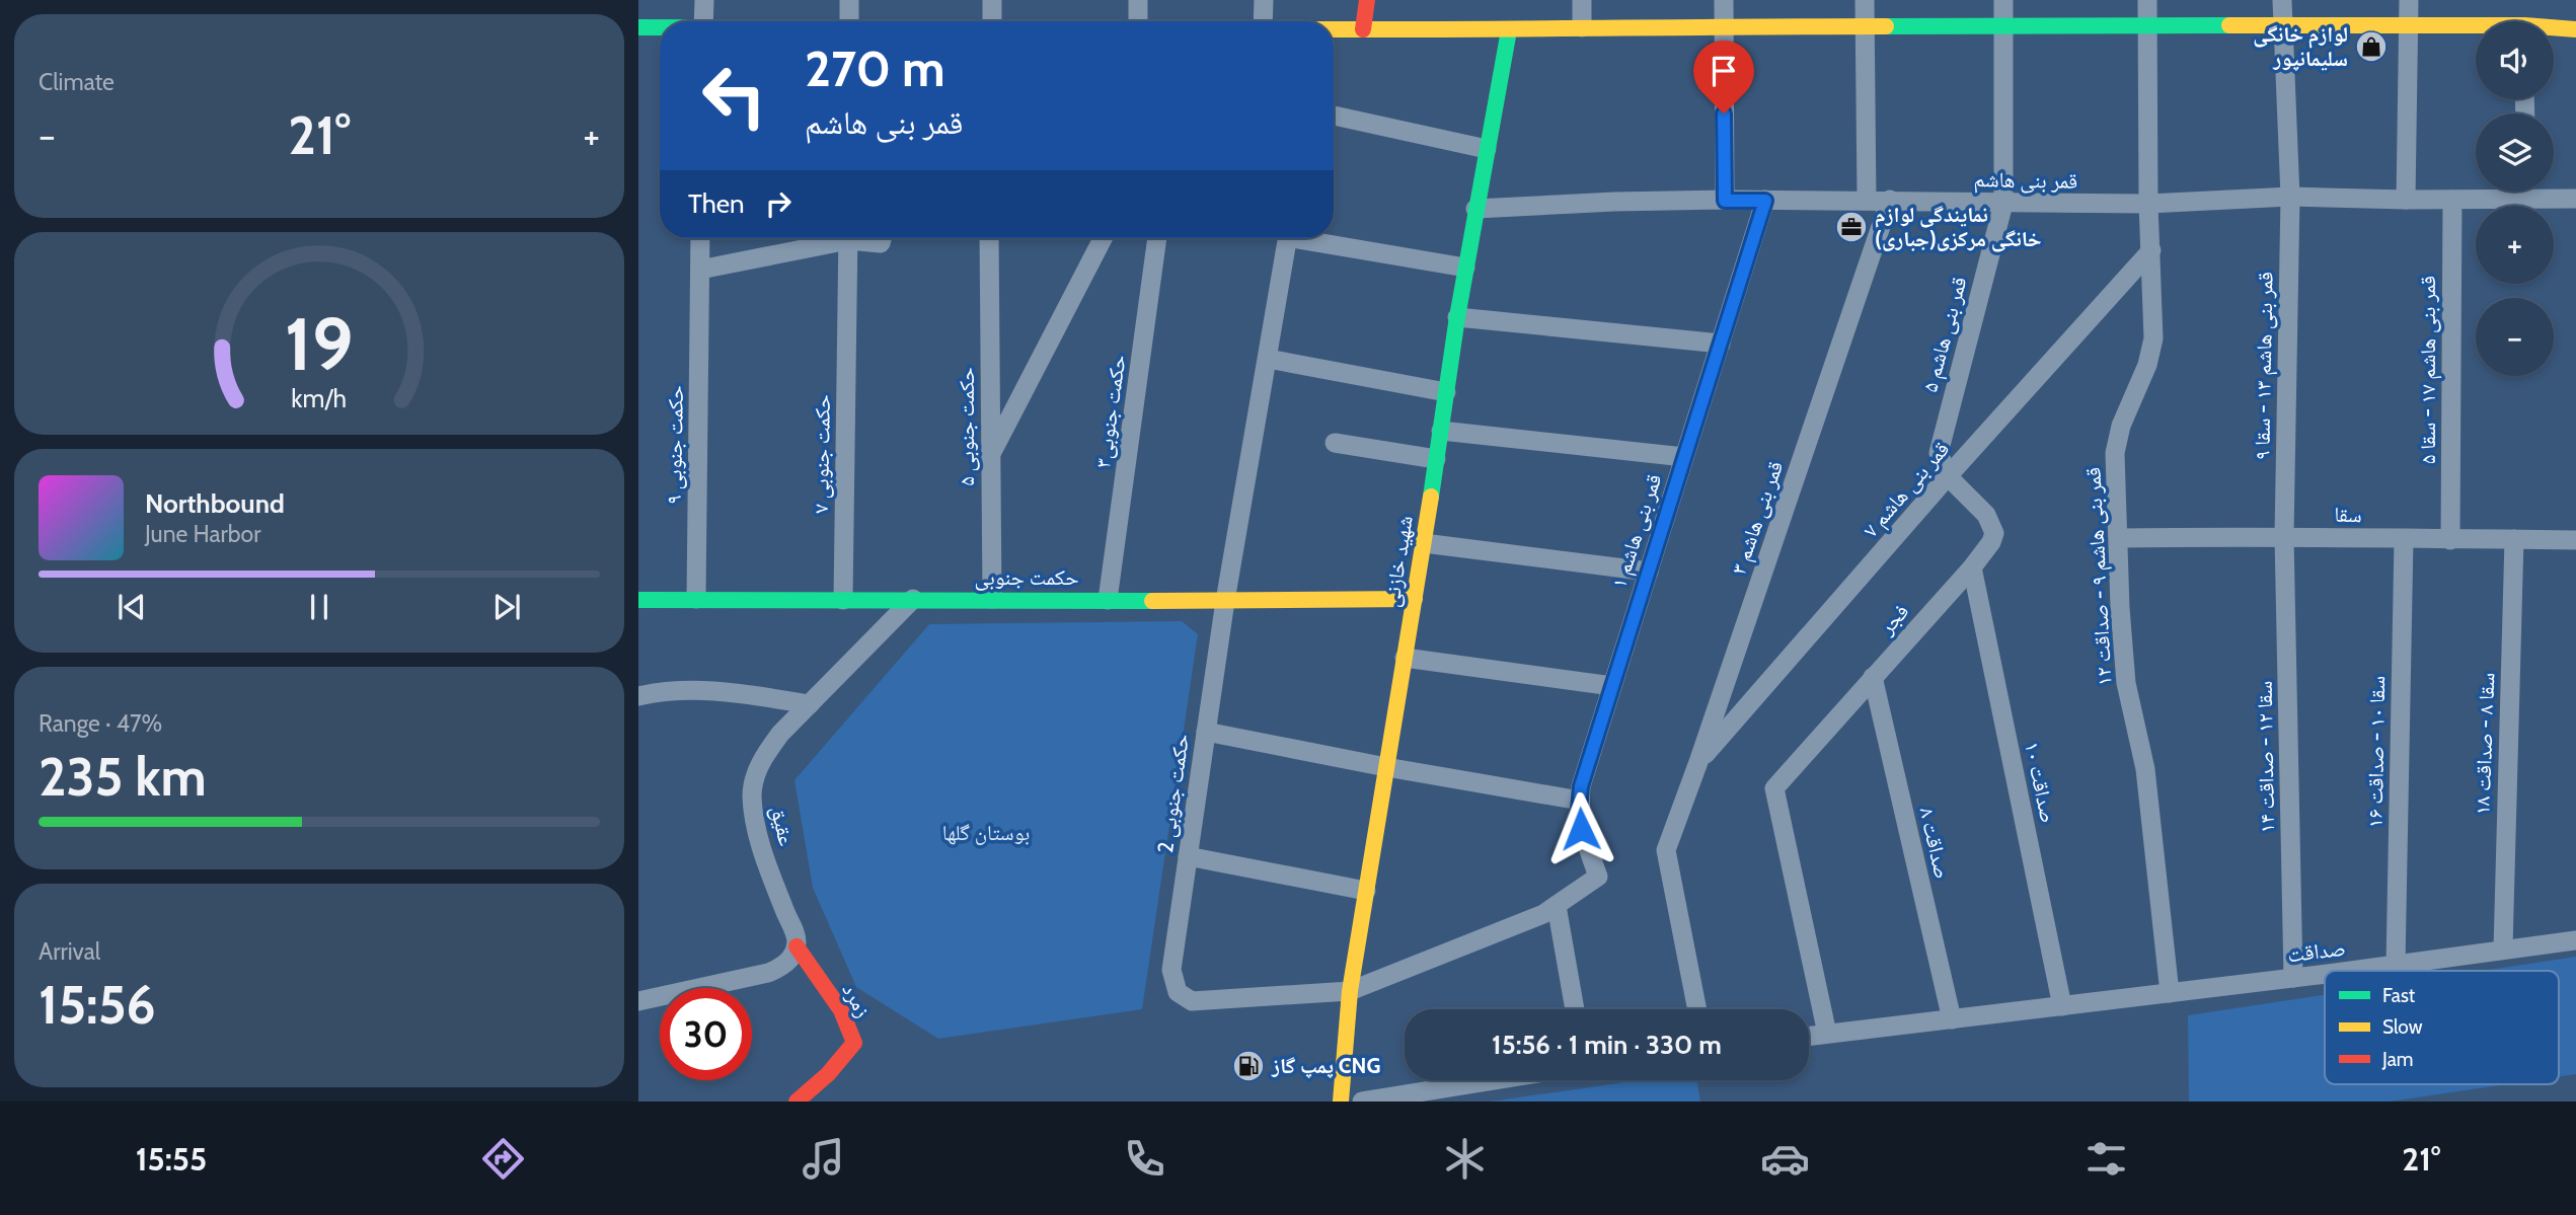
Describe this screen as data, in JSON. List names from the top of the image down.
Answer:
{
  "streets": {
    "street": [
      "قمر بنی هاشم",
      "قمر بنی هاشم ۵",
      "قمر بنی هاشم ۱۳ - سقا ۹",
      "قمر بنی هاشم ۱۷ - سقا ۵",
      "حکمت جنوبی۳",
      "حکمت جنوبی ۵",
      "حکمت جنوبی ۹",
      "حکمت جنوبی ۷",
      "قمر بنی هاشم ۷",
      "سقا",
      "قمر بنی هاشم ۳",
      "قمر بنی هاشم ۱",
      "شهید خازنی",
      "قمر بنی هاشم ۹ - صداقت ۱۲",
      "حکمت جنوبی",
      "فجر",
      "سقا ۸ - صداقت ۱۸",
      "سقا ۱۰ - صداقت ۱۶",
      "سقا ۱۲ - صداقت ۱۴",
      "صداقت ۱۰",
      "حکمت جنوبی 2",
      "عقیق",
      "صداقت ۸",
      "صداقت",
      "زمرد"
    ]
  },
  "crossings": [
    ["قمر بنی هاشم", "قمر بنی هاشم ۵"],
    ["قمر بنی هاشم", "قمر بنی هاشم ۱۳ - سقا ۹"],
    ["قمر بنی هاشم", "قمر بنی هاشم ۱۷ - سقا ۵"],
    ["قمر بنی هاشم", "قمر بنی هاشم ۳"],
    ["قمر بنی هاشم", "قمر بنی هاشم ۱"],
    ["قمر بنی هاشم", "شهید خازنی"],
    ["قمر بنی هاشم", "قمر بنی هاشم ۹ - صداقت ۱۲"],
    ["قمر بنی هاشم ۵", "قمر بنی هاشم ۷"],
    ["قمر بنی هاشم ۵", "فجر"],
    ["قمر بنی هاشم ۱۳ - سقا ۹", "سقا"],
    ["قمر بنی هاشم ۱۳ - سقا ۹", "سقا ۱۲ - صداقت ۱۴"],
    ["قمر بنی هاشم ۱۷ - سقا ۵", "سقا"],
    ["حکمت جنوبی۳", "حکمت جنوبی"],
    ["حکمت جنوبی ۵", "حکمت جنوبی"],
    ["حکمت جنوبی ۹", "حکمت جنوبی"],
    ["حکمت جنوبی ۷", "حکمت جنوبی"],
    ["قمر بنی هاشم ۷", "قمر بنی هاشم ۳"],
    ["قمر بنی هاشم ۷", "قمر بنی هاشم ۹ - صداقت ۱۲"],
    ["قمر بنی هاشم ۷", "فجر"],
    ["سقا", "قمر بنی هاشم ۹ - صداقت ۱۲"],
    ["سقا", "سقا ۸ - صداقت ۱۸"],
    ["سقا", "سقا ۱۰ - صداقت ۱۶"],
    ["سقا", "سقا ۱۲ - صداقت ۱۴"],
    ["شهید خازنی", "حکمت جنوبی"],
    ["شهید خازنی", "حکمت جنوبی 2"],
    ["قمر بنی هاشم ۹ - صداقت ۱۲", "صداقت"],
    ["حکمت جنوبی", "حکمت جنوبی 2"],
    ["حکمت جنوبی", "عقیق"],
    ["فجر", "صداقت ۱۰"],
    ["فجر", "صداقت ۸"],
    ["سقا ۸ - صداقت ۱۸", "صداقت"],
    ["سقا ۱۰ - صداقت ۱۶", "صداقت"],
    ["سقا ۱۲ - صداقت ۱۴", "صداقت"],
    ["صداقت ۱۰", "صداقت"],
    ["عقیق", "زمرد"],
    ["صداقت ۸", "صداقت"]
  ],
  "parks": ["بوستان گلها"],
  "places": {
    "shop": ["لوازم خانگی سلیمانپور"],
    "office": ["نمایندگی لوازم خانگی مرکزی(جباری)"],
    "fuel station": ["پمپ گاز CNG"]
  },
  "legend": ["Fast", "Slow", "Jam"],
  "page": {
    "tile": [
      "Climate",
      ["Range · 47%", "235 km"],
      ["Arrival", "15:56"]
    ],
    "map_buttons": ["+", "−"],
    "turn": ["270 m", "قمر بنی هاشم"],
    "heat": ["−", "21°", "+"],
    "then": "Then",
    "song": ["Northbound", "June Harbor"],
    "limit": "30",
    "trip": "15:56 · 1 min · 330 m",
    "tabs": ["15:55", "21°"],
    "gauge": ["19", "km/h"]
  }
}
